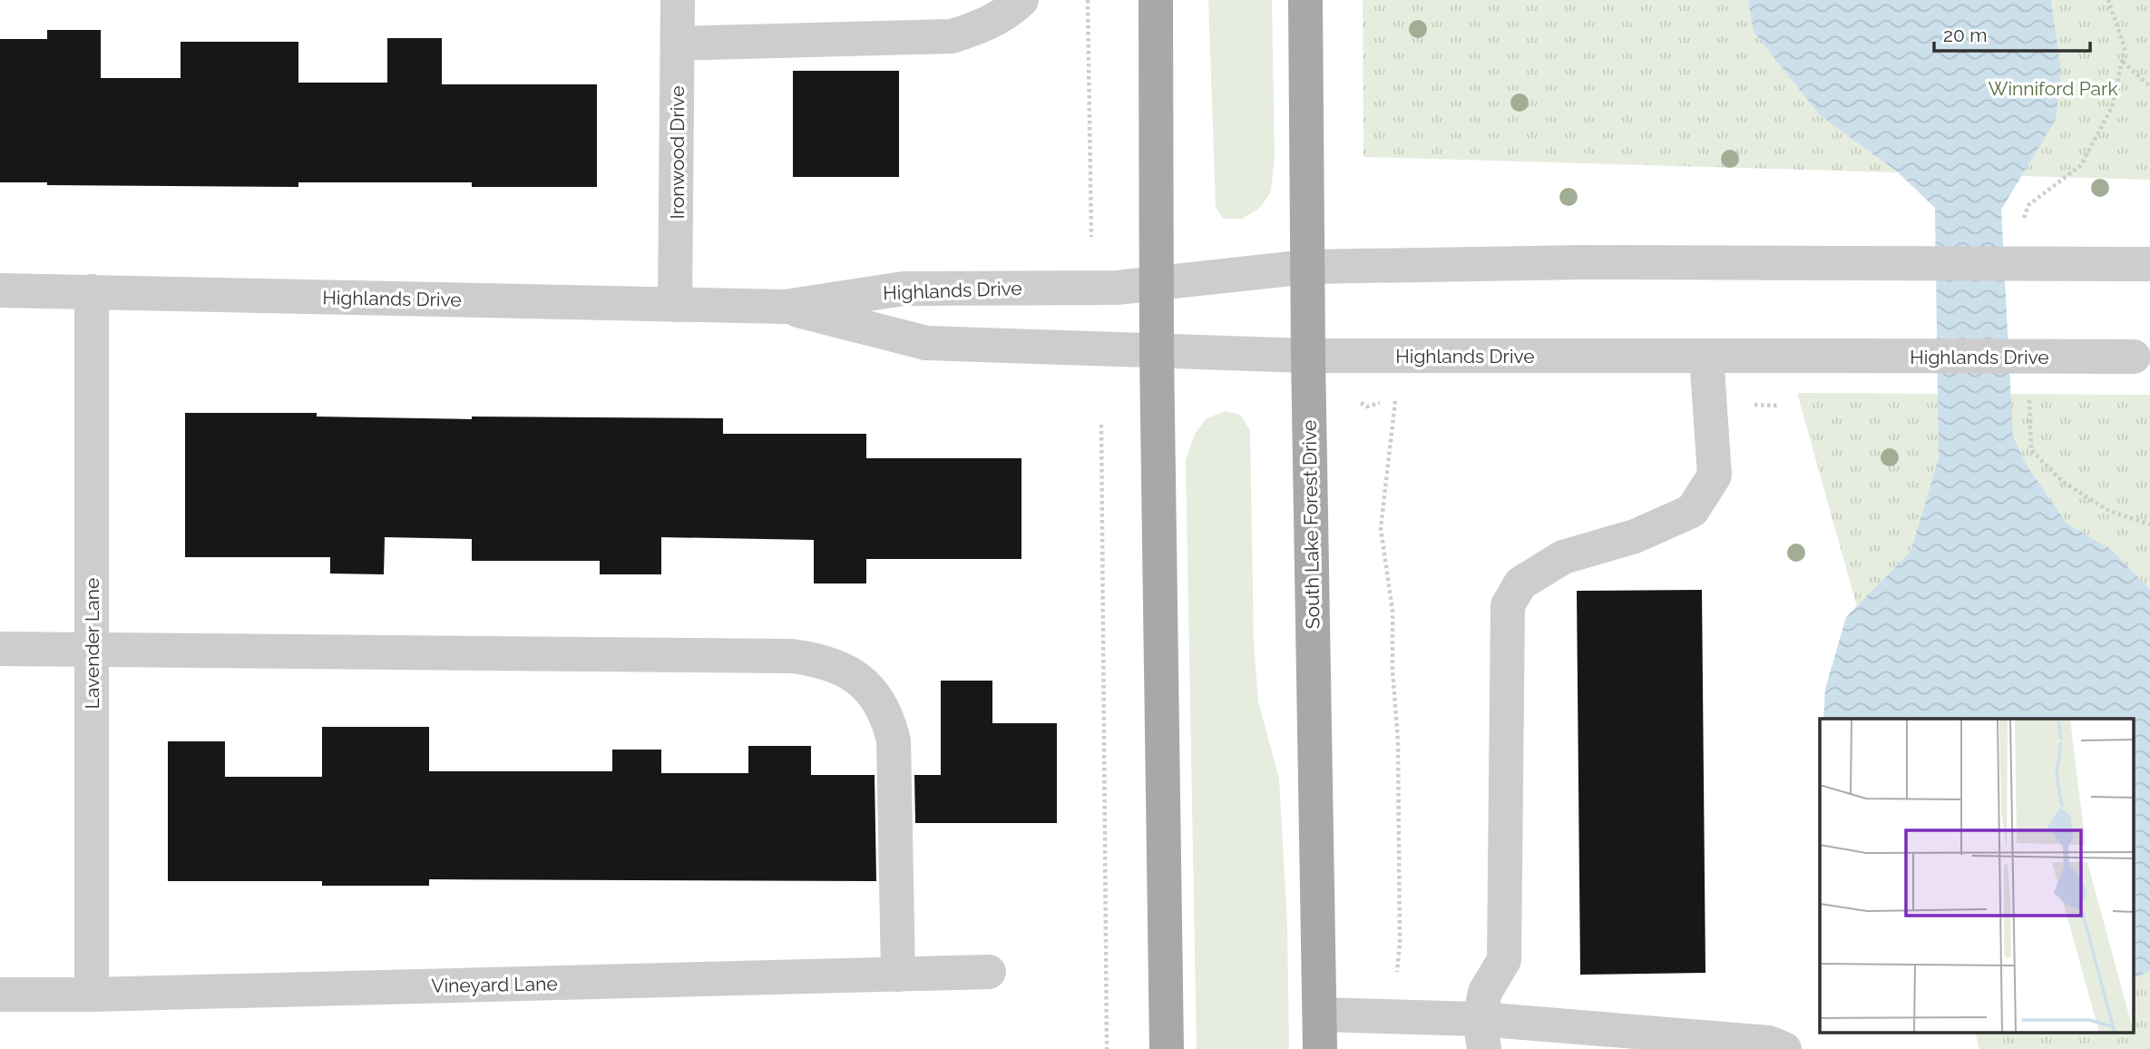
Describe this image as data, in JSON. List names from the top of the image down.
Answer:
{
  "streets": {
    "main road": ["South Lake Forest Drive"],
    "street": [
      "Ironwood Drive",
      "Highlands Drive",
      "Lavender Lane",
      "Vineyard Lane"
    ]
  },
  "crossings": [
    ["Ironwood Drive", "Highlands Drive"],
    ["Highlands Drive", "South Lake Forest Drive"],
    ["Highlands Drive", "Lavender Lane"],
    ["Lavender Lane", "Vineyard Lane"]
  ],
  "parks": ["Winniford Park"],
  "scale_bar": "20 m"
}
